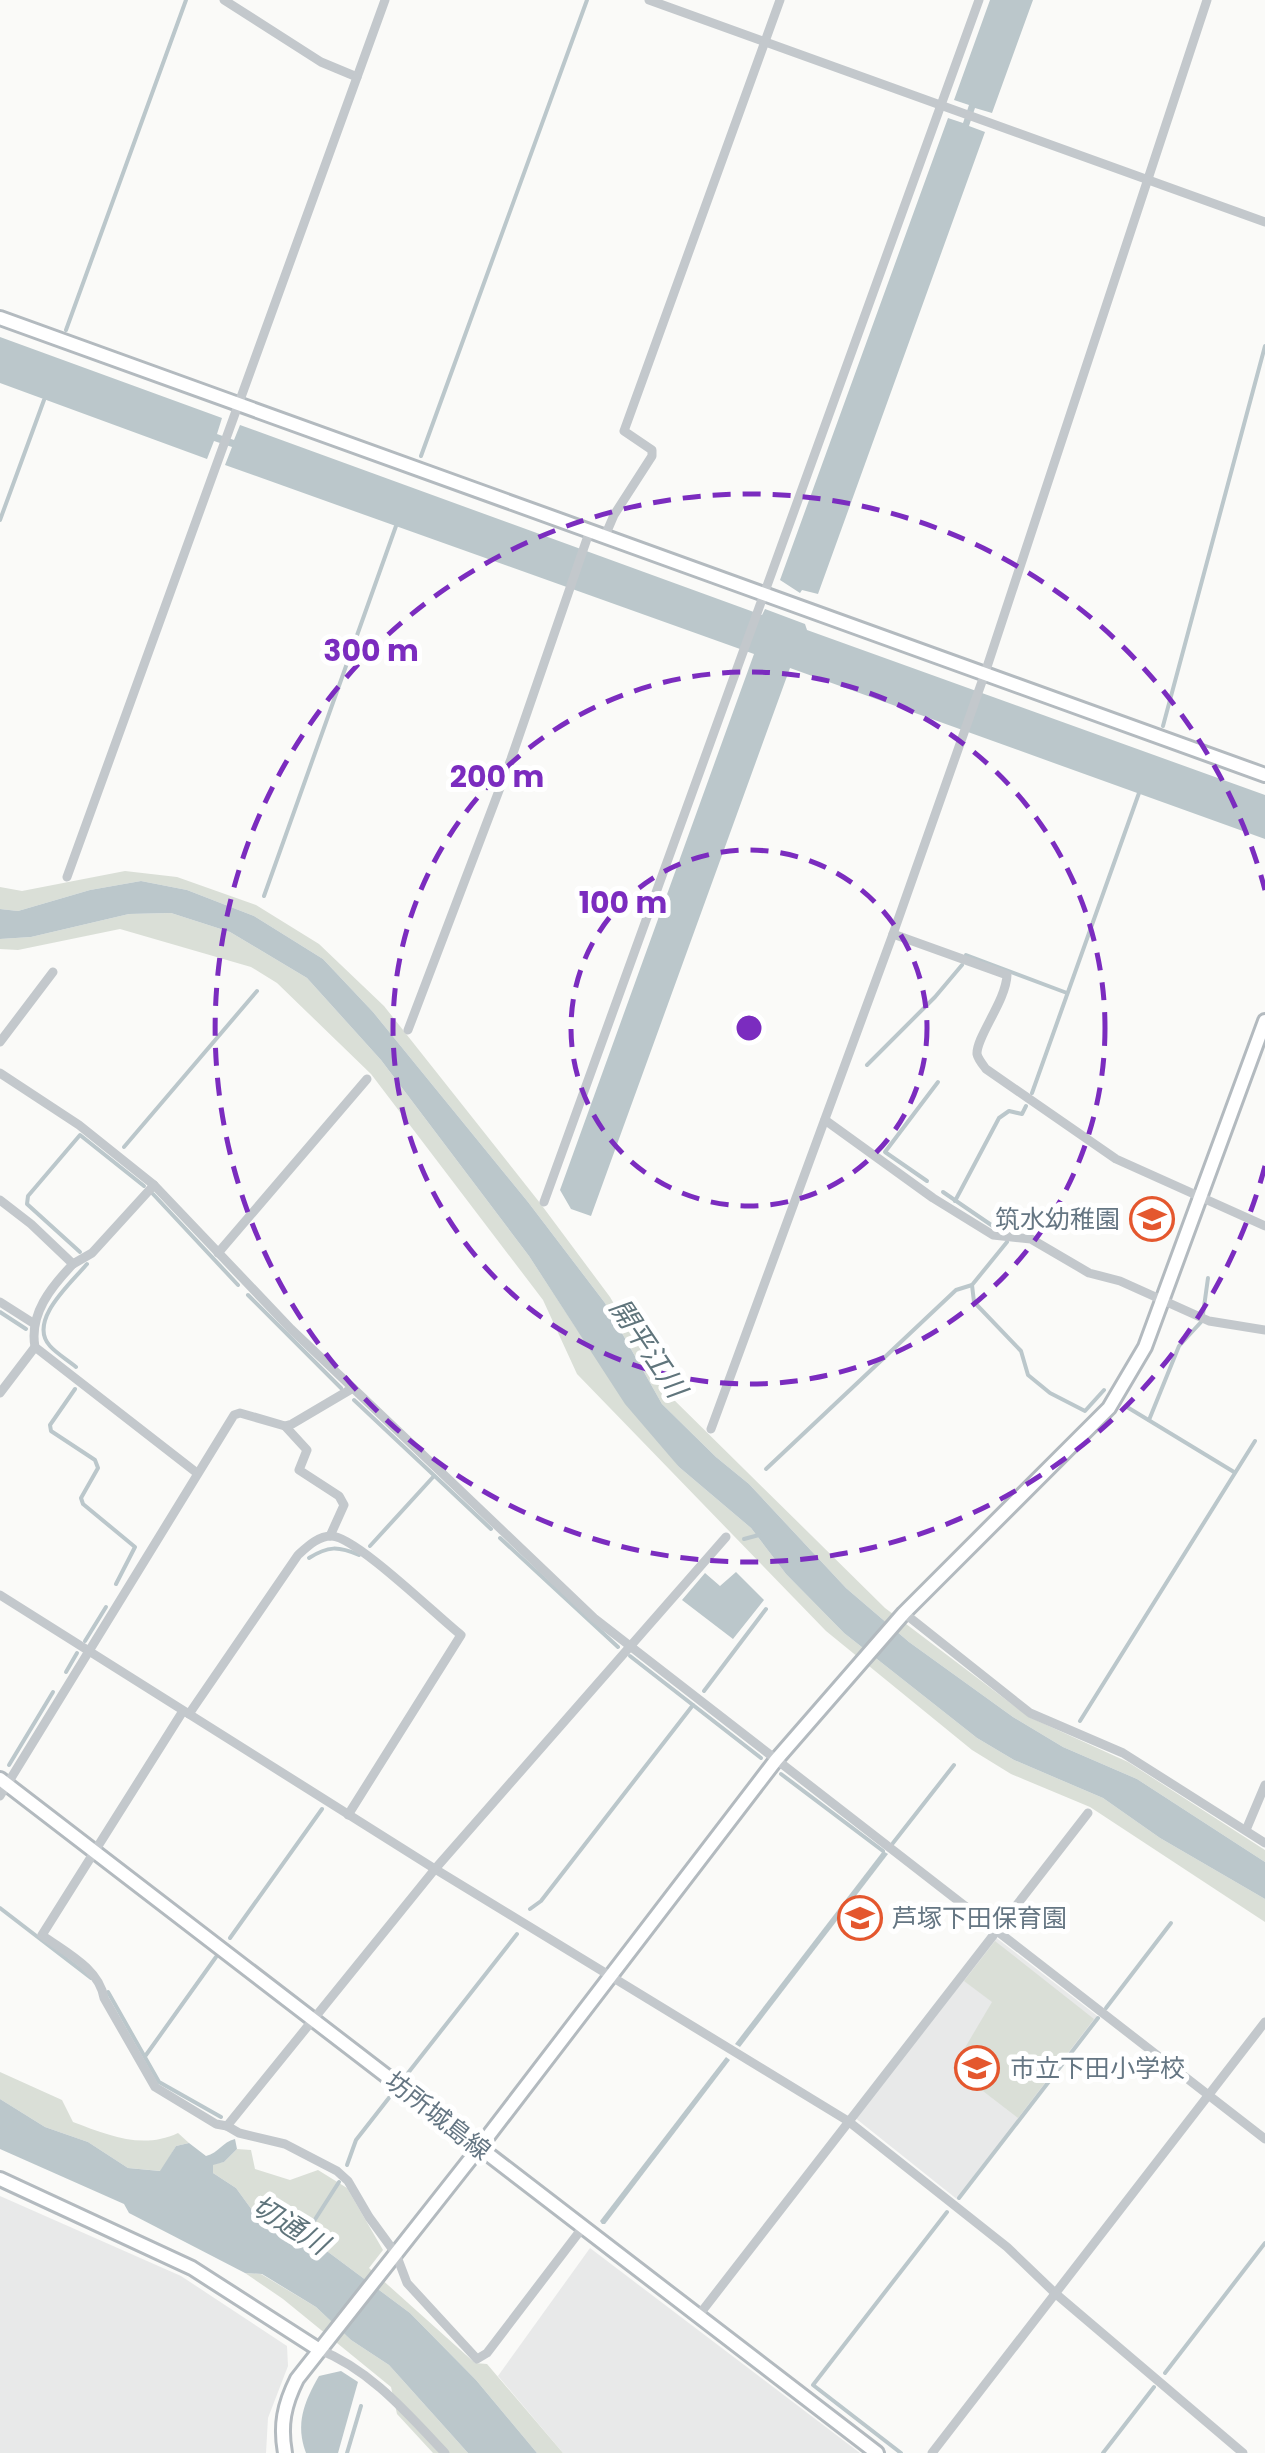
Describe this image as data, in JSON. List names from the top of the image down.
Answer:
{
  "streets": {
    "street": ["坊所城島線"]
  },
  "water": ["開平江川", "切通川"],
  "places": {
    "school or university": ["筑水幼稚園", "芦塚下田保育園", "市立下田小学校"]
  },
  "rings": ["300 m", "200 m", "100 m"]
}
